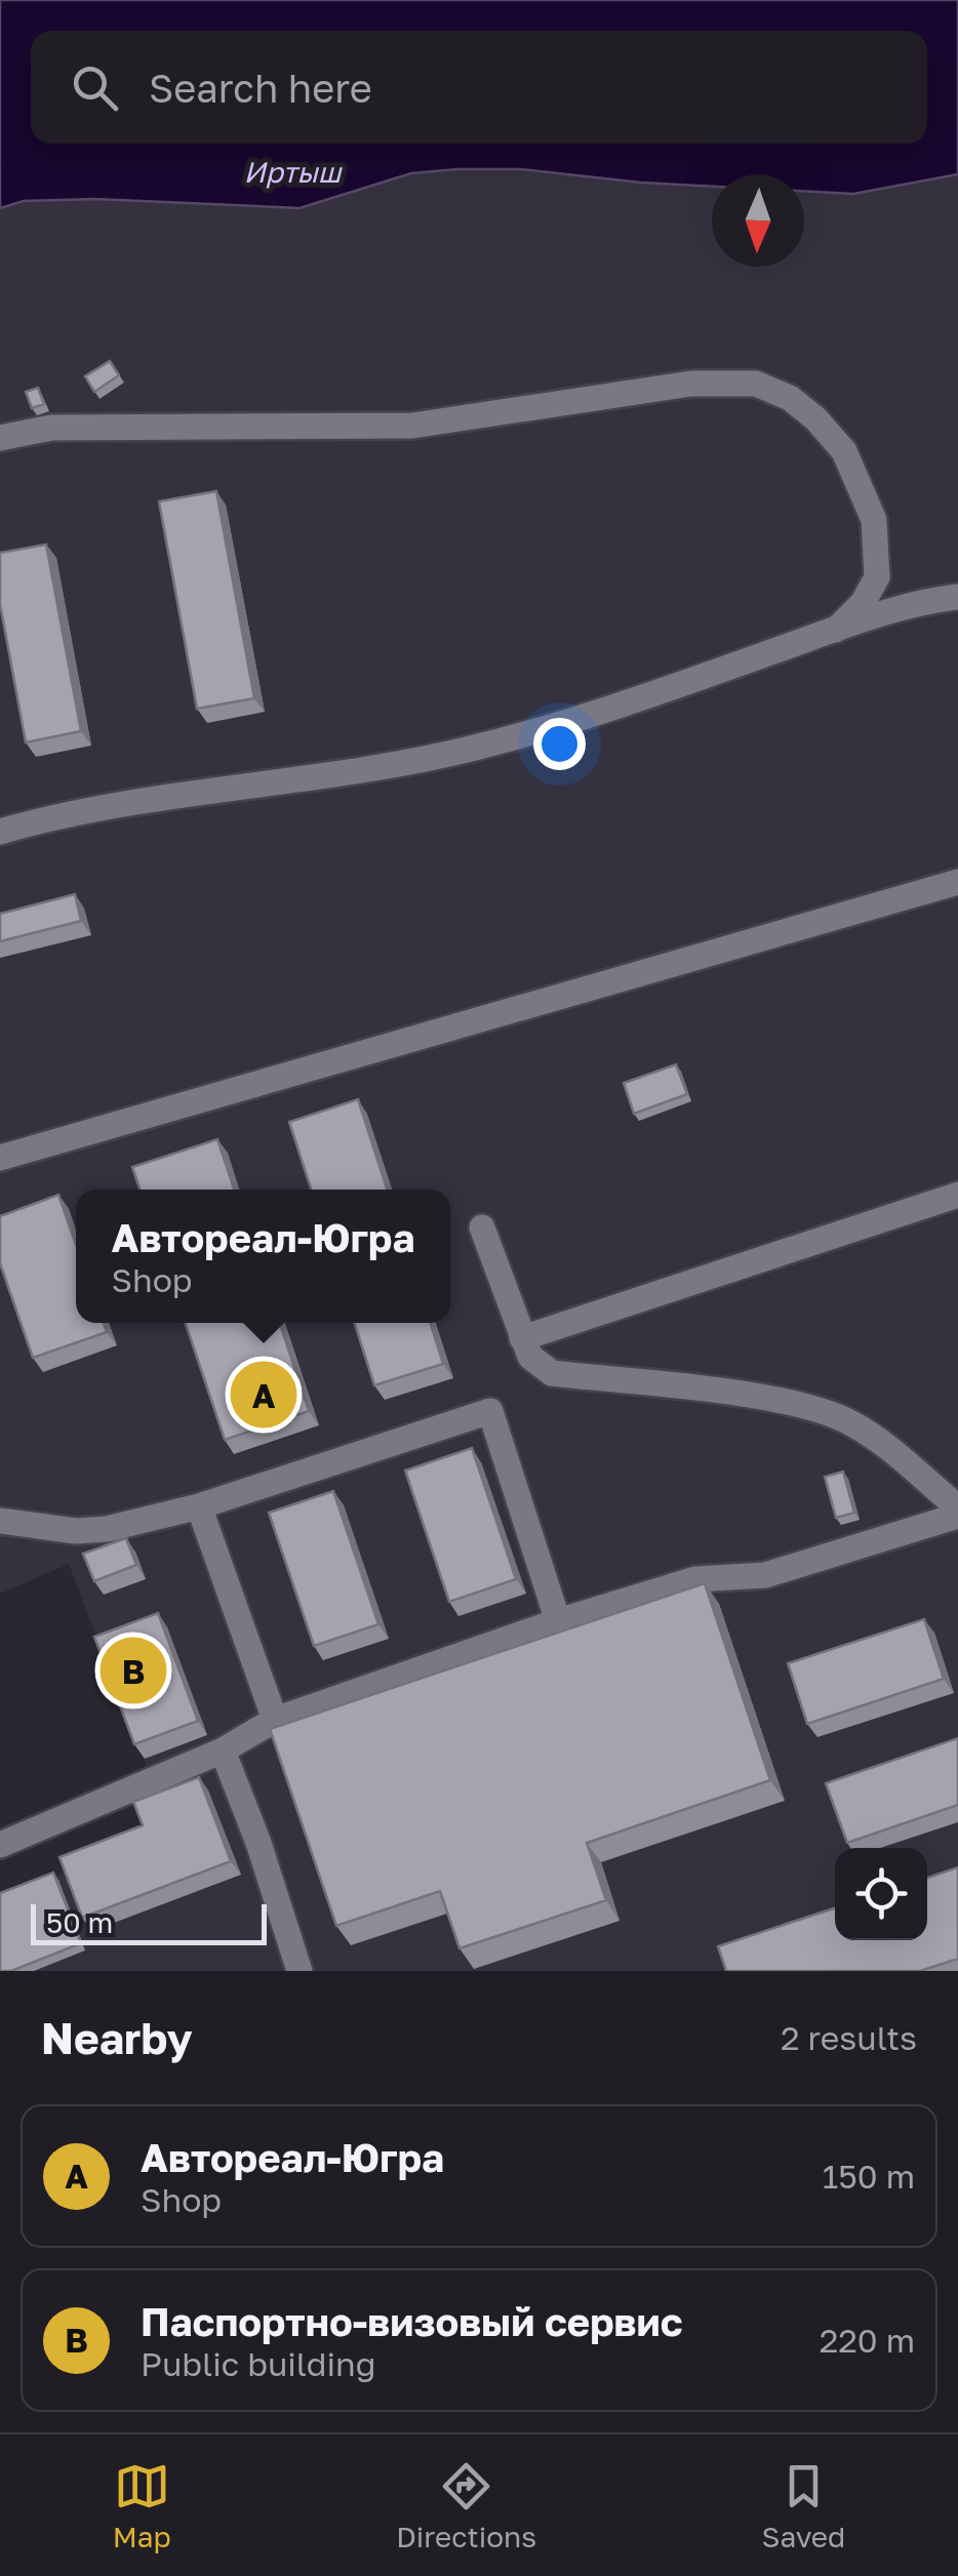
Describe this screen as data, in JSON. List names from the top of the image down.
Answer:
{
  "water": ["Иртыш"],
  "scale_bar": "50 m",
  "north": "bottom",
  "page": {
    "search": "Search here",
    "popup": ["Автореал-Югра", "Shop"],
    "pins": ["A", "B"],
    "scale": "50 m",
    "heading": ["Nearby", "2 results"],
    "list": [
      {
        "mark": "A",
        "name": "Автореал-Югра",
        "note": "Shop",
        "value": "150 m"
      },
      {
        "mark": "B",
        "name": "Паспортно-визовый сервис",
        "note": "Public building",
        "value": "220 m"
      }
    ],
    "nav": ["Map", "Directions", "Saved"]
  }
}
